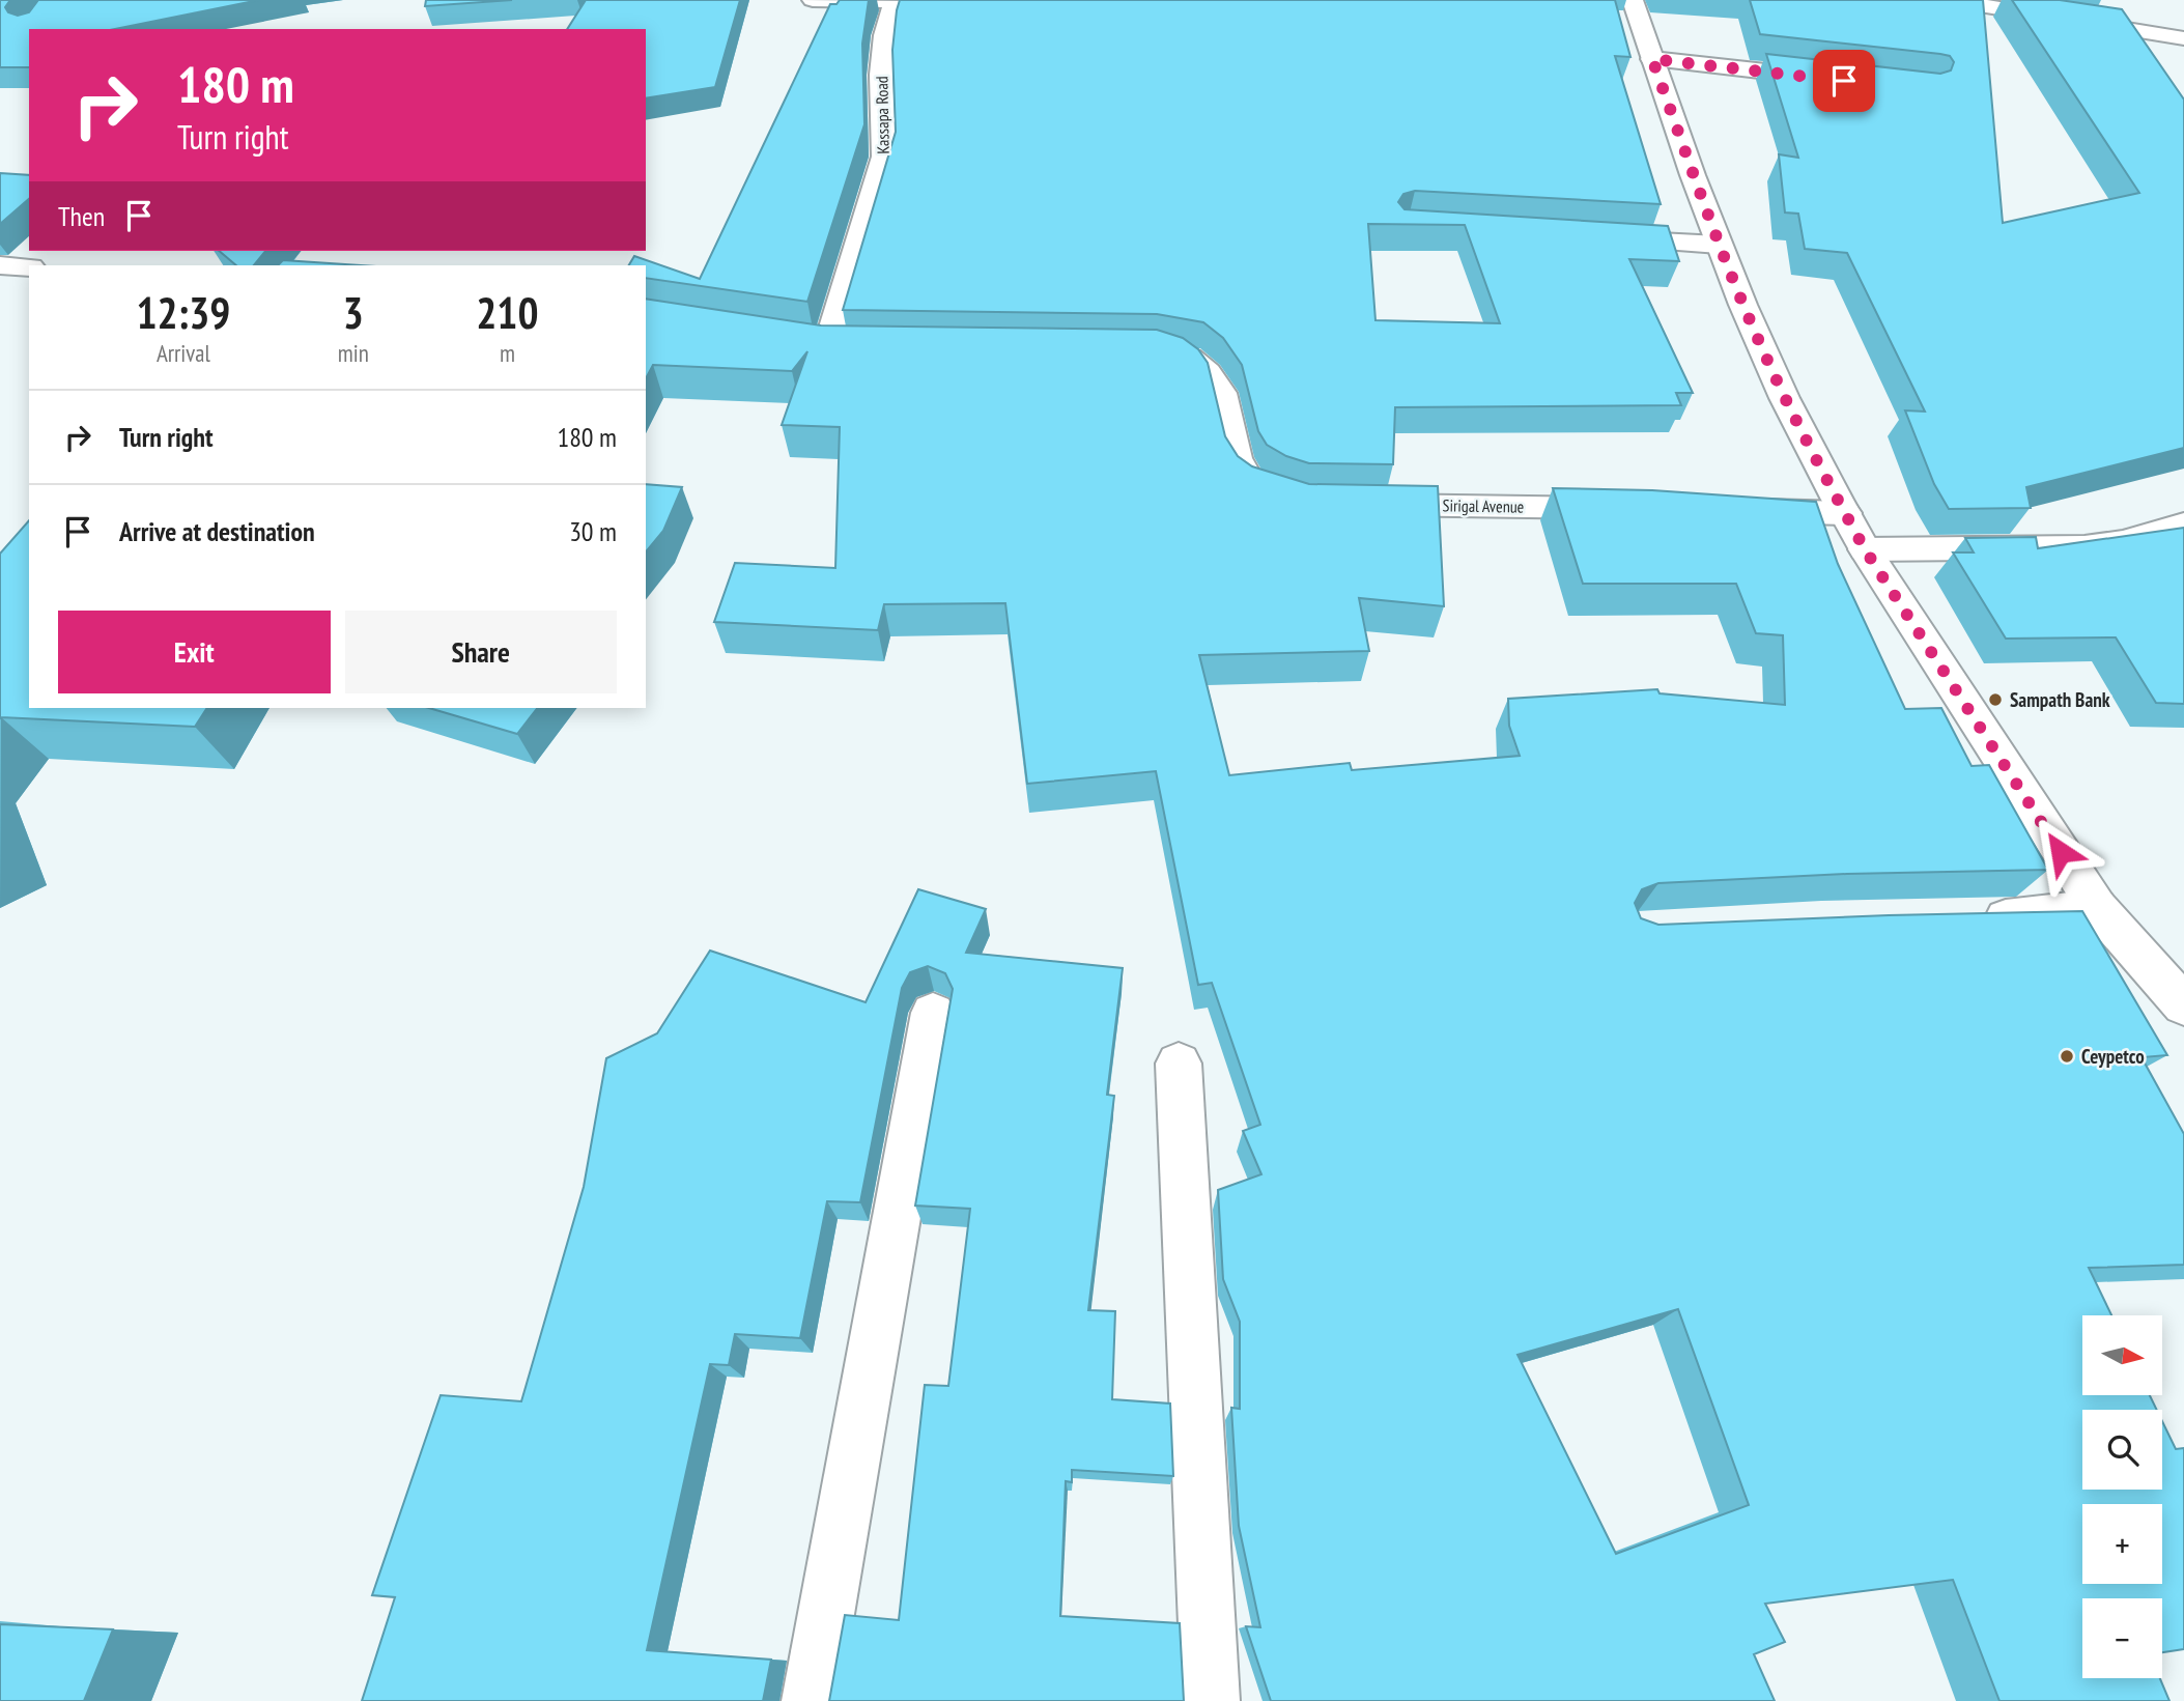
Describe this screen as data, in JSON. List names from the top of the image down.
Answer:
{
  "streets": {
    "street": ["Kassapa Road", "Sirigal Avenue"]
  },
  "places": ["Sampath Bank", "Ceypetco"],
  "north": "right",
  "page": {
    "turn": ["180 m", "Turn right"],
    "then": "Then",
    "eta": [
      "12:39",
      "Arrival",
      "3",
      "min",
      "210",
      "m"
    ],
    "list": [
      {
        "name": "Turn right",
        "value": "180 m"
      },
      {
        "name": "Arrive at destination",
        "value": "30 m"
      }
    ],
    "buttons": ["Exit", "Share"],
    "map_buttons": ["+", "−"]
  }
}
